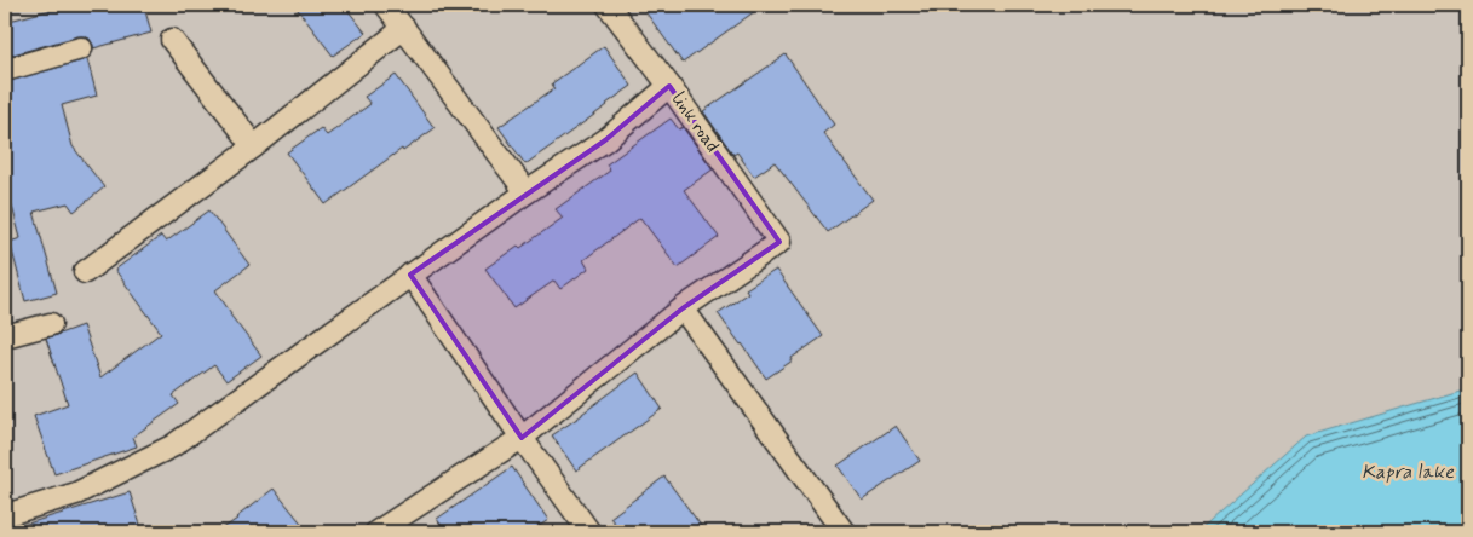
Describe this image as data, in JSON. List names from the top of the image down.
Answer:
{
  "streets": {
    "street": ["link road"]
  },
  "water": ["Kapra lake"]
}
